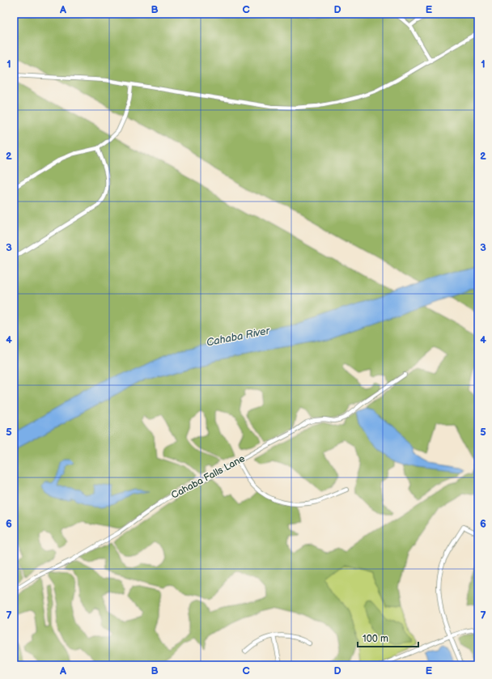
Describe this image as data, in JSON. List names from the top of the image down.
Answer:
{
  "streets": {
    "street": ["Cahaba Falls Lane"]
  },
  "water": ["Cahaba River"],
  "scale_bar": "100 m",
  "grid": {
    "columns": [
      "A",
      "B",
      "C",
      "D",
      "E"
    ],
    "rows": [
      "1",
      "2",
      "3",
      "4",
      "5",
      "6",
      "7"
    ]
  }
}
